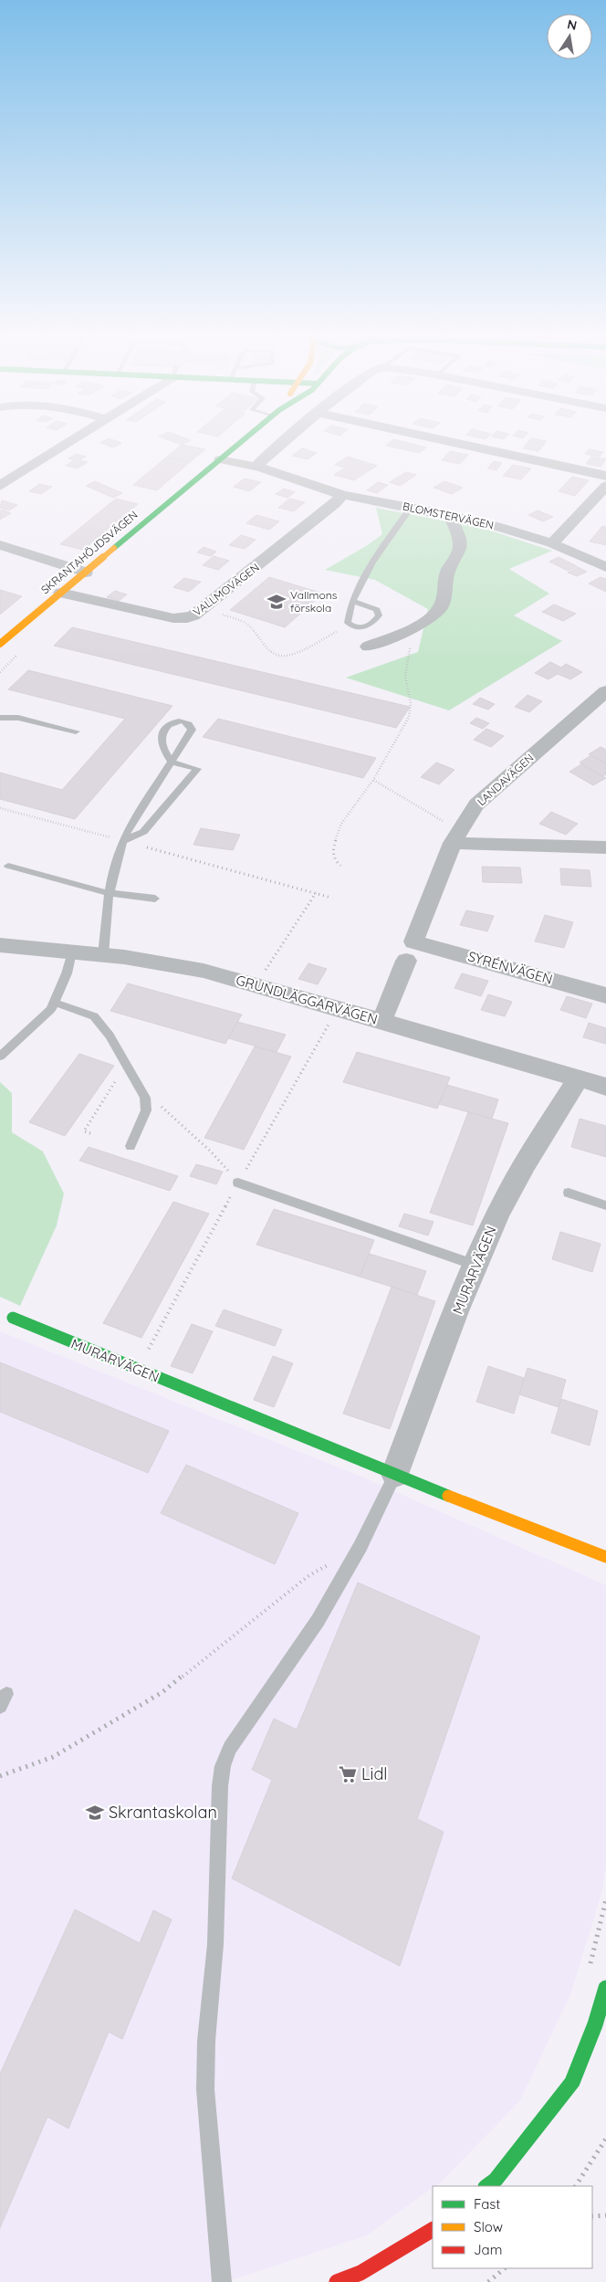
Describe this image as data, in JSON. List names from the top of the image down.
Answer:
{
  "streets": {
    "main road": ["SKRANTAHÖJDSVÄGEN", "MURARVÄGEN"],
    "street": [
      "BLOMSTERVÄGEN",
      "VALLMOVÄGEN",
      "LANDAVÄGEN",
      "SYRÉNVÄGEN",
      "GRUNDLÄGGARVÄGEN"
    ]
  },
  "crossings": [
    ["BLOMSTERVÄGEN", "SKRANTAHÖJDSVÄGEN"],
    ["BLOMSTERVÄGEN", "VALLMOVÄGEN"],
    ["SKRANTAHÖJDSVÄGEN", "VALLMOVÄGEN"],
    ["LANDAVÄGEN", "SYRÉNVÄGEN"],
    ["LANDAVÄGEN", "GRUNDLÄGGARVÄGEN"],
    ["GRUNDLÄGGARVÄGEN", "MURARVÄGEN"]
  ],
  "places": {
    "school or university": ["Vallmons förskola", "Skrantaskolan"],
    "supermarket": ["Lidl"]
  },
  "legend": ["Fast", "Slow", "Jam"],
  "north": "top"
}
